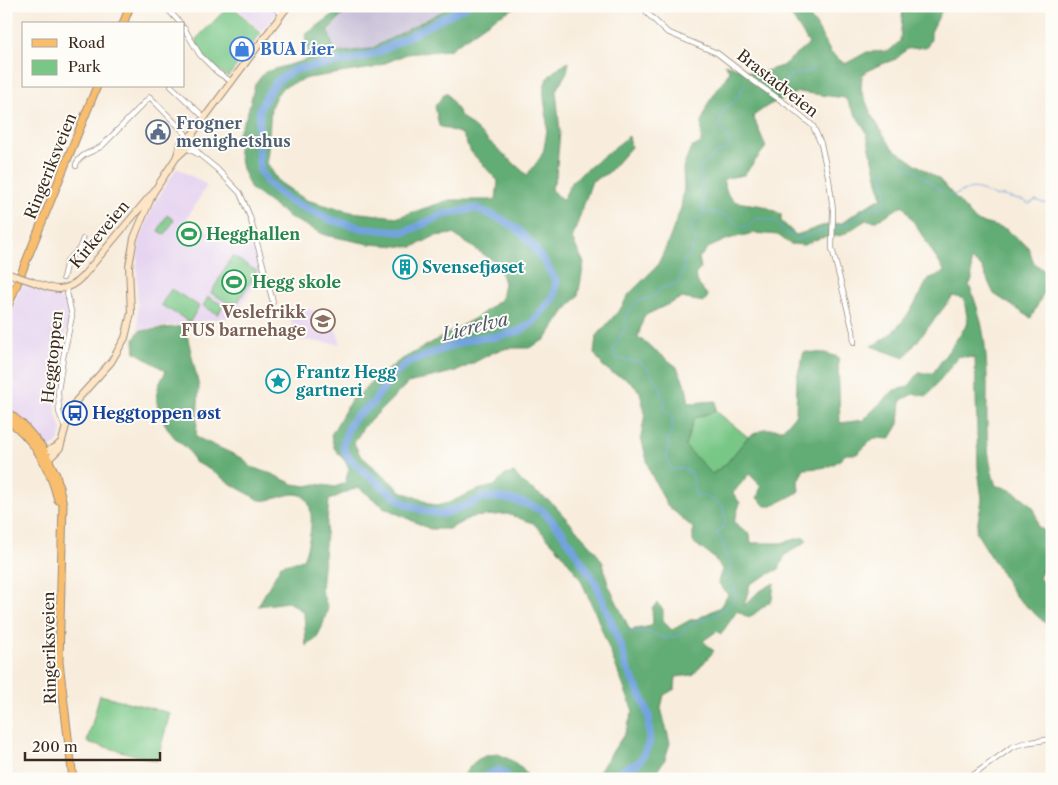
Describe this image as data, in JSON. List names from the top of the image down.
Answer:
{
  "streets": {
    "main road": ["Ringeriksveien"],
    "street": ["Brastadveien", "Kirkeveien", "Heggtoppen"]
  },
  "crossings": [
    ["Kirkeveien", "Heggtoppen"]
  ],
  "water": ["Lierelva"],
  "places": {
    "shop": ["BUA Lier"],
    "public building": ["Frogner menighetshus"],
    "sports": ["Hegghallen", "Hegg skole"],
    "building": ["Svensefjøset"],
    "school or university": ["Veslefrikk FUS barnehage"],
    "place": ["Frantz Hegg gartneri"],
    "bus stop": ["Heggtoppen øst"]
  },
  "legend": ["Road", "Park"],
  "scale_bar": "200 m"
}
